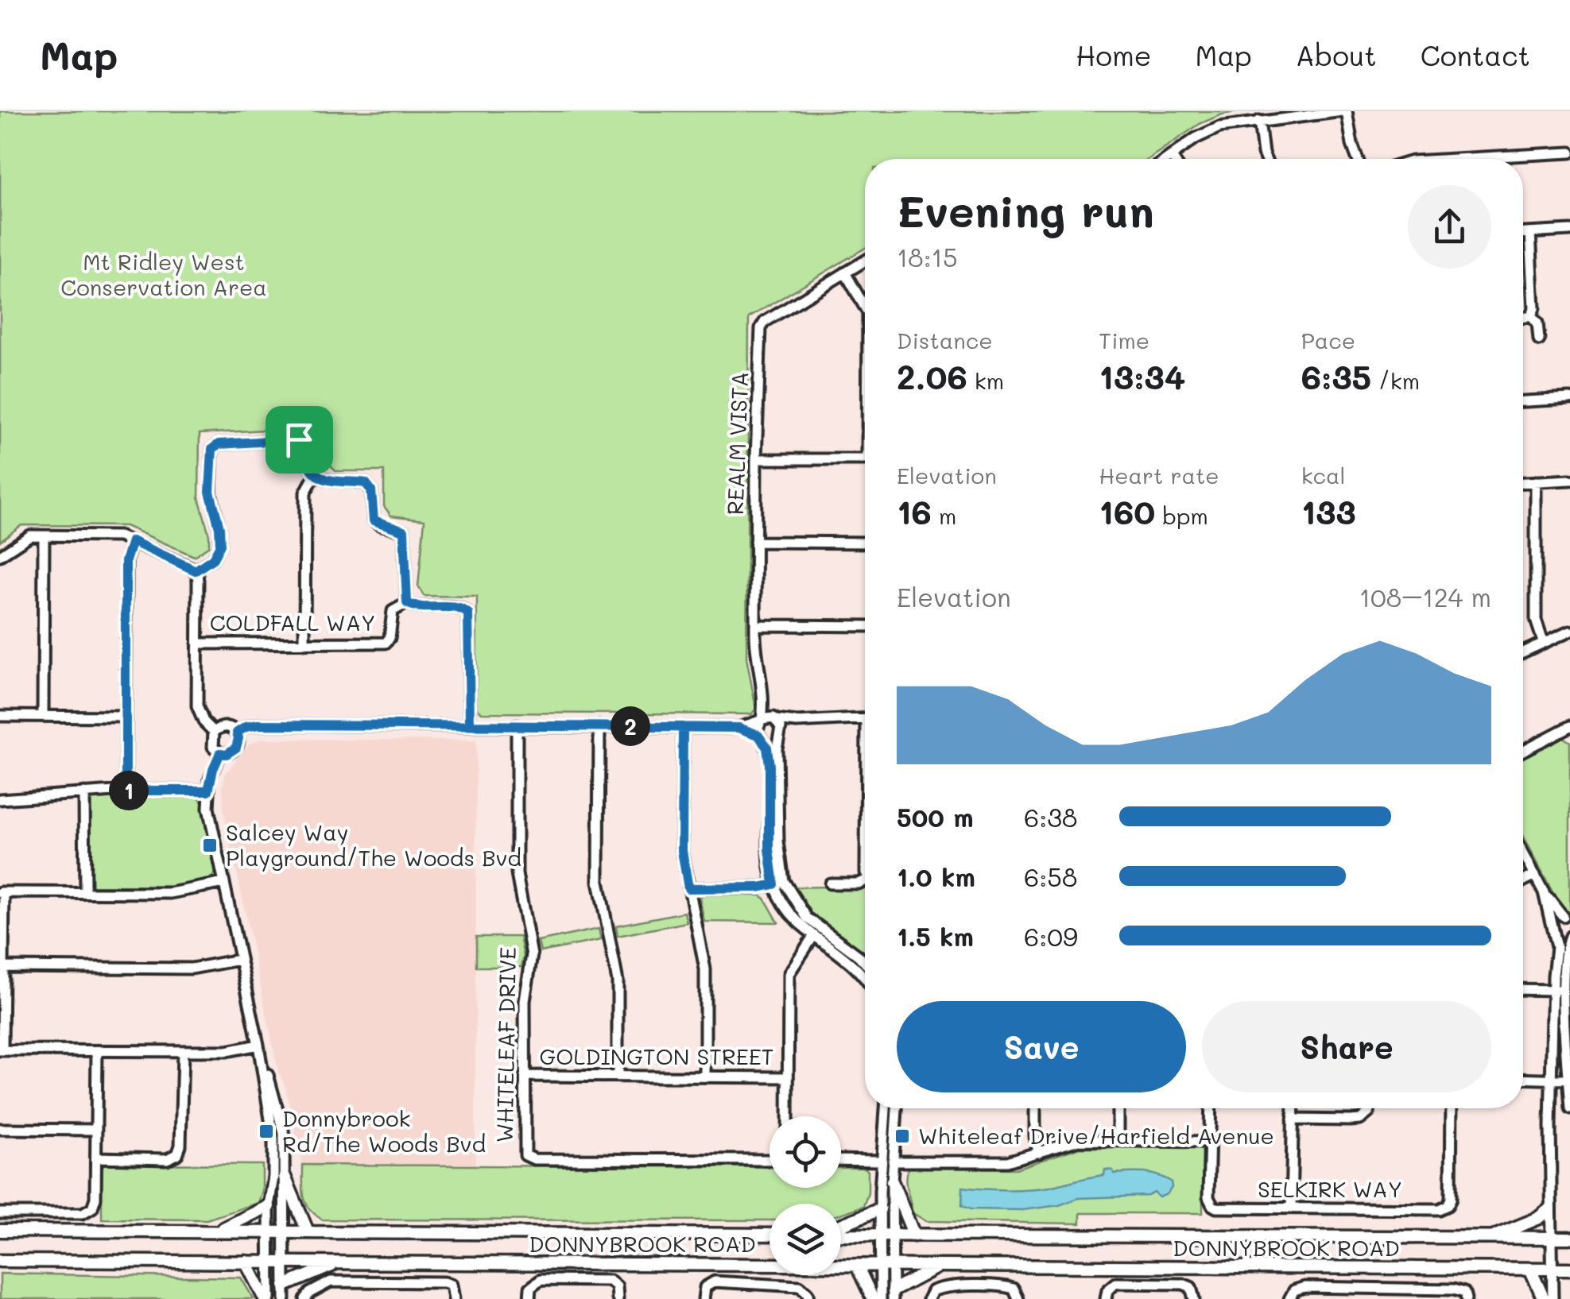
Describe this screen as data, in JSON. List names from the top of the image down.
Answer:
{
  "streets": {
    "main road": ["DONNYBROOK ROAD"],
    "street": [
      "REALM VISTA",
      "COLDFALL WAY",
      "WHITELEAF DRIVE",
      "GOLDINGTON STREET",
      "SELKIRK WAY"
    ]
  },
  "crossings": [
    ["WHITELEAF DRIVE", "GOLDINGTON STREET"]
  ],
  "parks": ["Mt Ridley West Conservation Area"],
  "places": {
    "transit": ["Salcey Way Playground/The Woods Bvd", "Donnybrook Rd/The Woods Bvd", "Whiteleaf Drive/Harfield Avenue"]
  },
  "page": {
    "header": "Map",
    "nav": [
      "Home",
      "Map",
      "About",
      "Contact"
    ],
    "heading": ["Evening run", "18:15"],
    "stats": [
      ["Distance", "2.06 km"],
      ["Time", "13:34"],
      ["Pace", "6:35 /km"],
      ["Elevation", "16 m"],
      ["Heart rate", "160 bpm"],
      ["kcal", "133"]
    ],
    "chart": ["Elevation", "108–124 m"],
    "pins": ["2", "1"],
    "list": [
      {
        "name": "500 m",
        "note": "6:38"
      },
      {
        "name": "1.0 km",
        "note": "6:58"
      },
      {
        "name": "1.5 km",
        "note": "6:09"
      }
    ],
    "buttons": ["Save", "Share"]
  }
}
